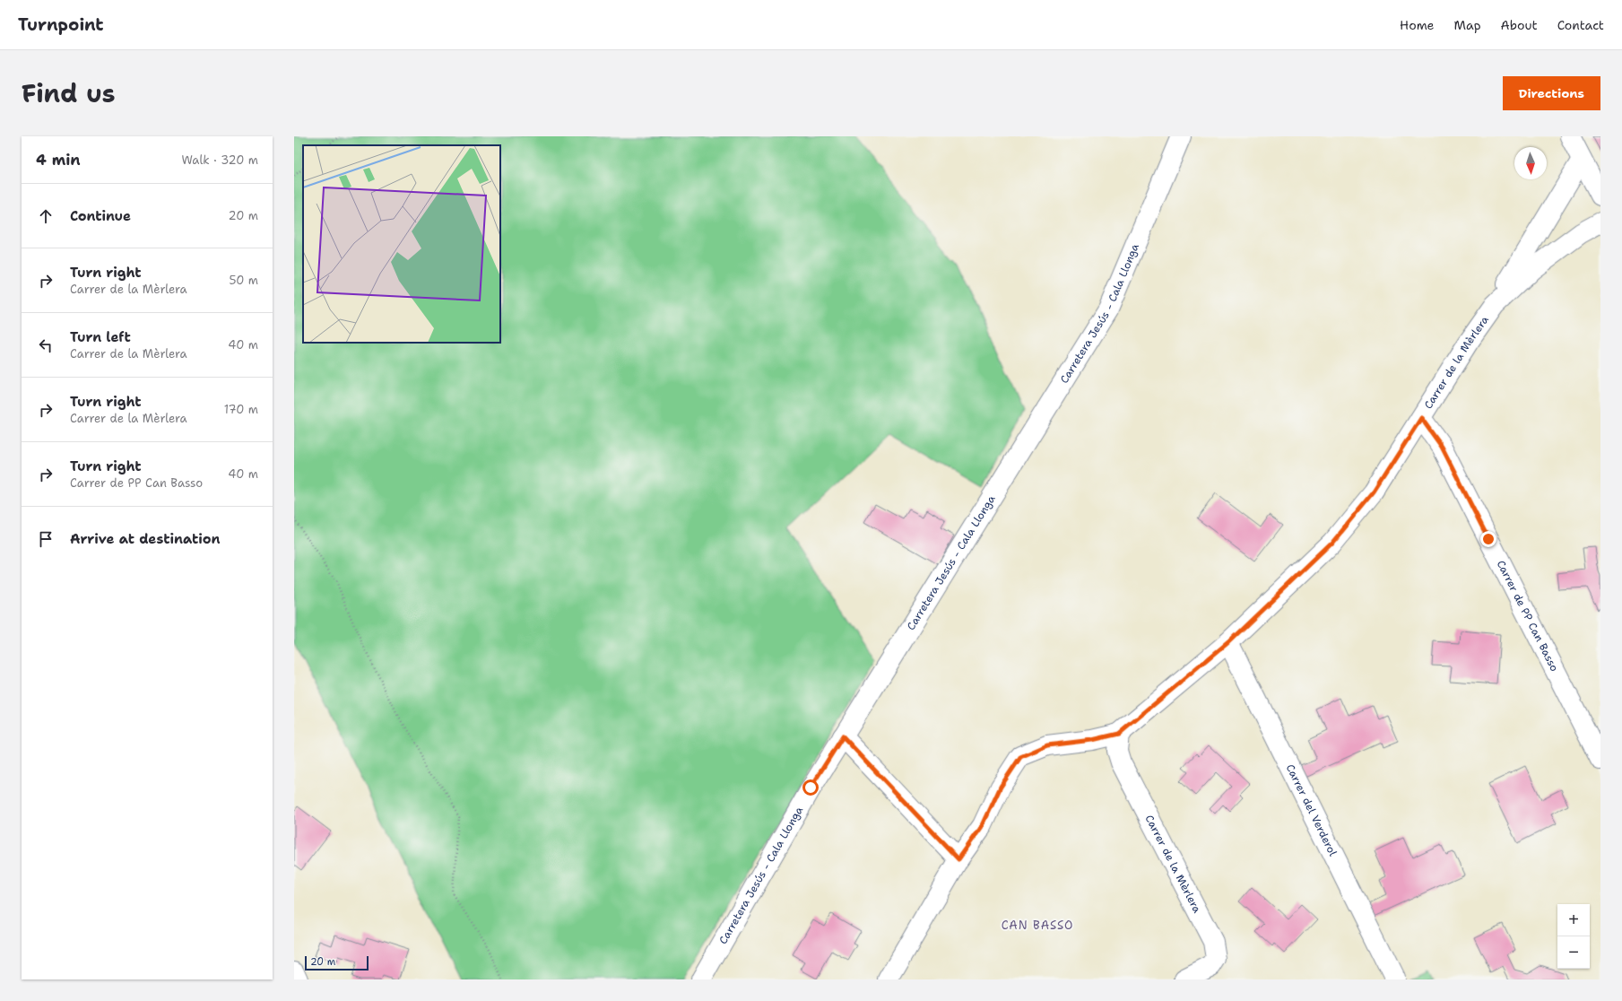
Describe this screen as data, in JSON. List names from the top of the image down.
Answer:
{
  "streets": {
    "street": [
      "Carretera Jesús - Cala Llonga",
      "Carrer de la Mèrlera",
      "Carrer de PP Can Basso",
      "Carrer del Verderol"
    ]
  },
  "crossings": [
    ["Carrer de la Mèrlera", "Carrer de PP Can Basso"],
    ["Carrer de la Mèrlera", "Carrer del Verderol"]
  ],
  "districts": ["CAN BASSO"],
  "scale_bar": "20 m",
  "north": "bottom",
  "page": {
    "header": "Turnpoint",
    "nav": [
      "Home",
      "Map",
      "About",
      "Contact"
    ],
    "title": "Find us",
    "buttons": "Directions",
    "heading": ["4 min", "Walk · 320 m"],
    "list": [
      ["Continue", "20 m"],
      ["Turn right", "Carrer de la Mèrlera", "50 m"],
      ["Turn left", "Carrer de la Mèrlera", "40 m"],
      ["Turn right", "Carrer de la Mèrlera", "170 m"],
      ["Turn right", "Carrer de PP Can Basso", "40 m"],
      "Arrive at destination"
    ],
    "map_buttons": ["+", "−"],
    "scale": "20 m"
  }
}
